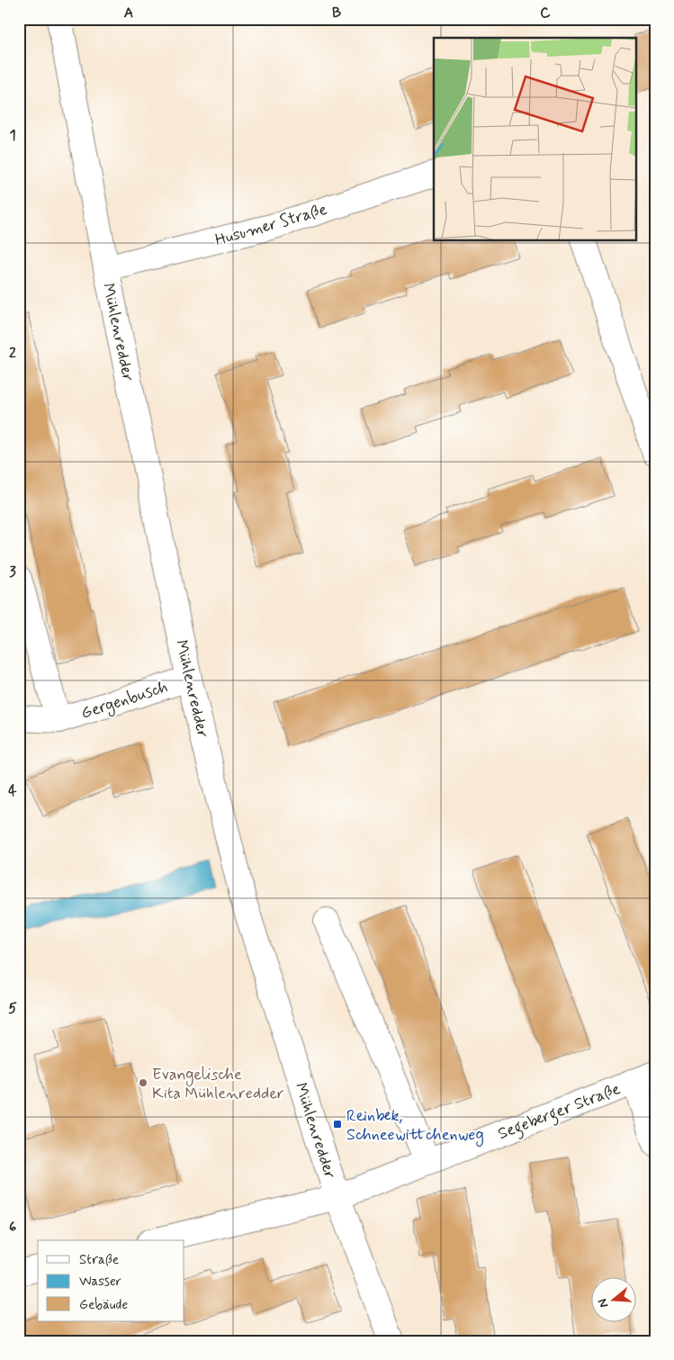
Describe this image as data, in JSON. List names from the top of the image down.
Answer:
{
  "streets": {
    "street": [
      "Husumer Straße",
      "Mühlenredder",
      "Gergenbusch",
      "Segeberger Straße"
    ]
  },
  "crossings": [
    ["Husumer Straße", "Mühlenredder"],
    ["Mühlenredder", "Gergenbusch"],
    ["Mühlenredder", "Segeberger Straße"]
  ],
  "places": {
    "other": ["Evangelische Kita Mühlenredder"],
    "transit": ["Reinbek, Schneewittchenweg"]
  },
  "legend": ["Straße", "Wasser", "Gebäude"],
  "north": "left",
  "grid": {
    "columns": ["A", "B", "C"],
    "rows": [
      "1",
      "2",
      "3",
      "4",
      "5",
      "6"
    ]
  }
}
